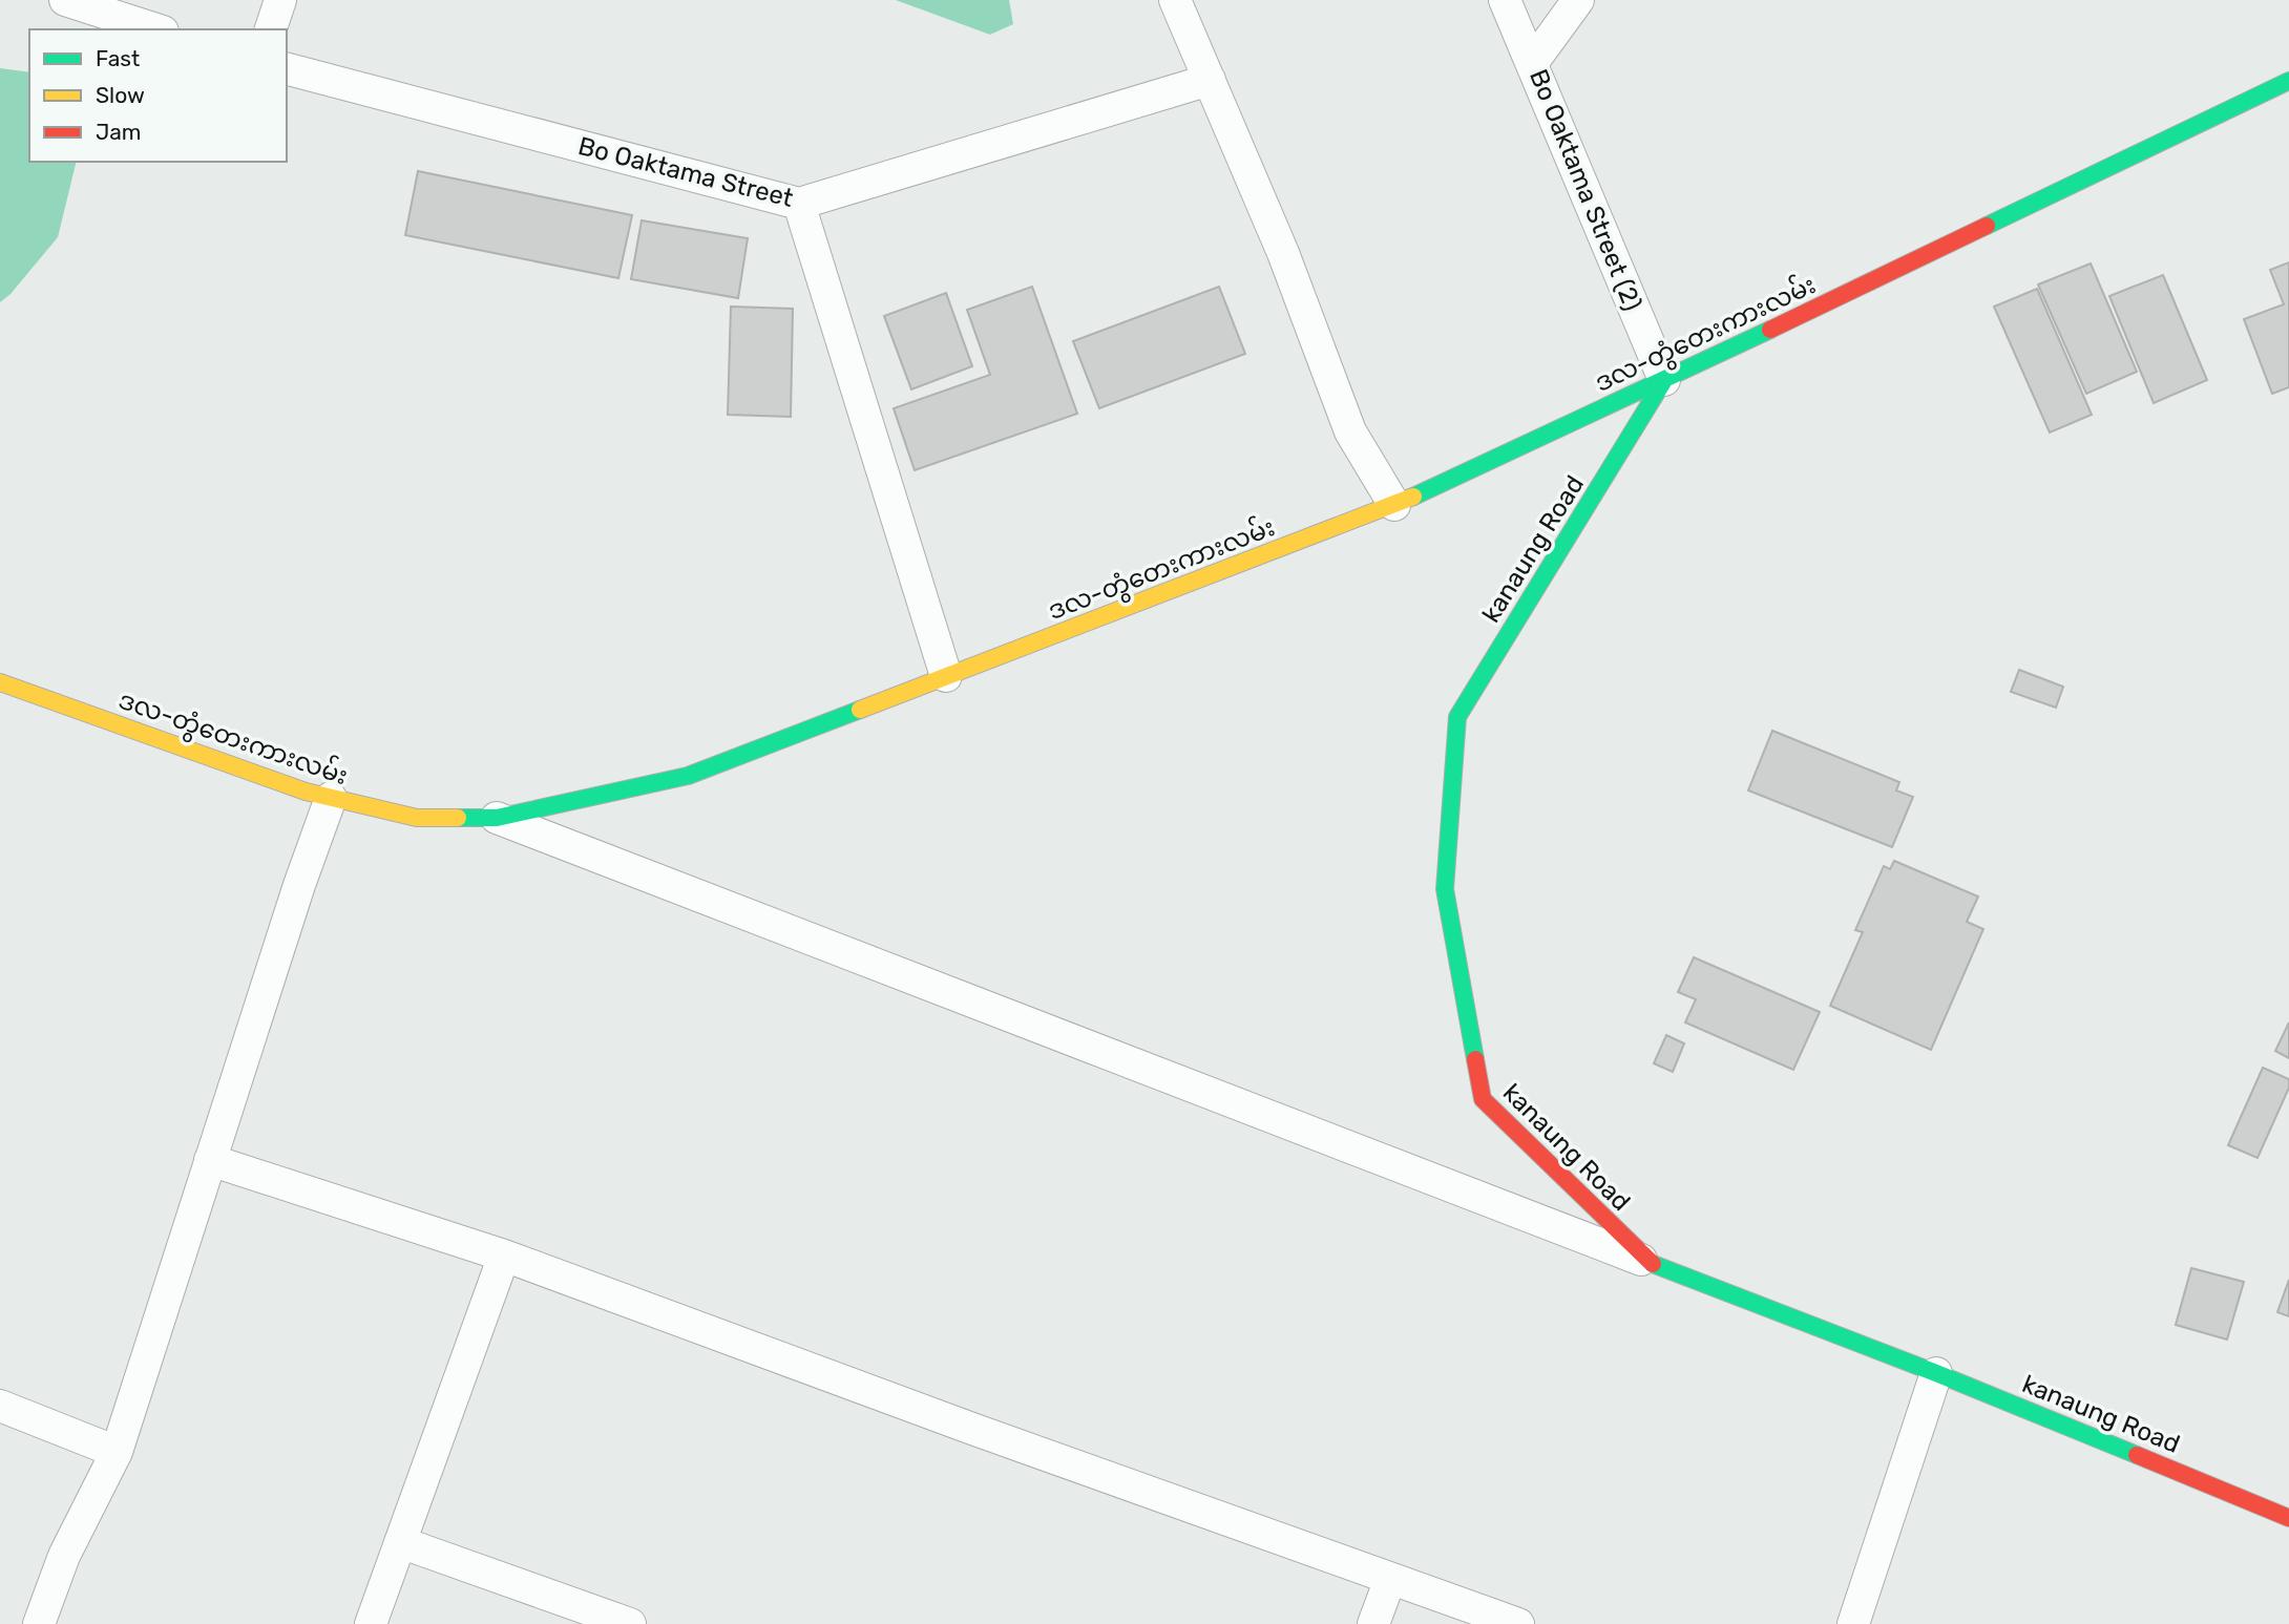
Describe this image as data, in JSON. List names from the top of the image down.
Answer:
{
  "streets": {
    "main road": ["ဒလ-တွံတေးကားလမ်း", "kanaung Road"],
    "street": ["Bo Oaktama Street", "Bo Oaktama Street (2)"]
  },
  "crossings": [
    ["Bo Oaktama Street (2)", "ဒလ-တွံတေးကားလမ်း"],
    ["Bo Oaktama Street (2)", "kanaung Road"],
    ["ဒလ-တွံတေးကားလမ်း", "kanaung Road"]
  ],
  "legend": ["Fast", "Slow", "Jam"]
}
